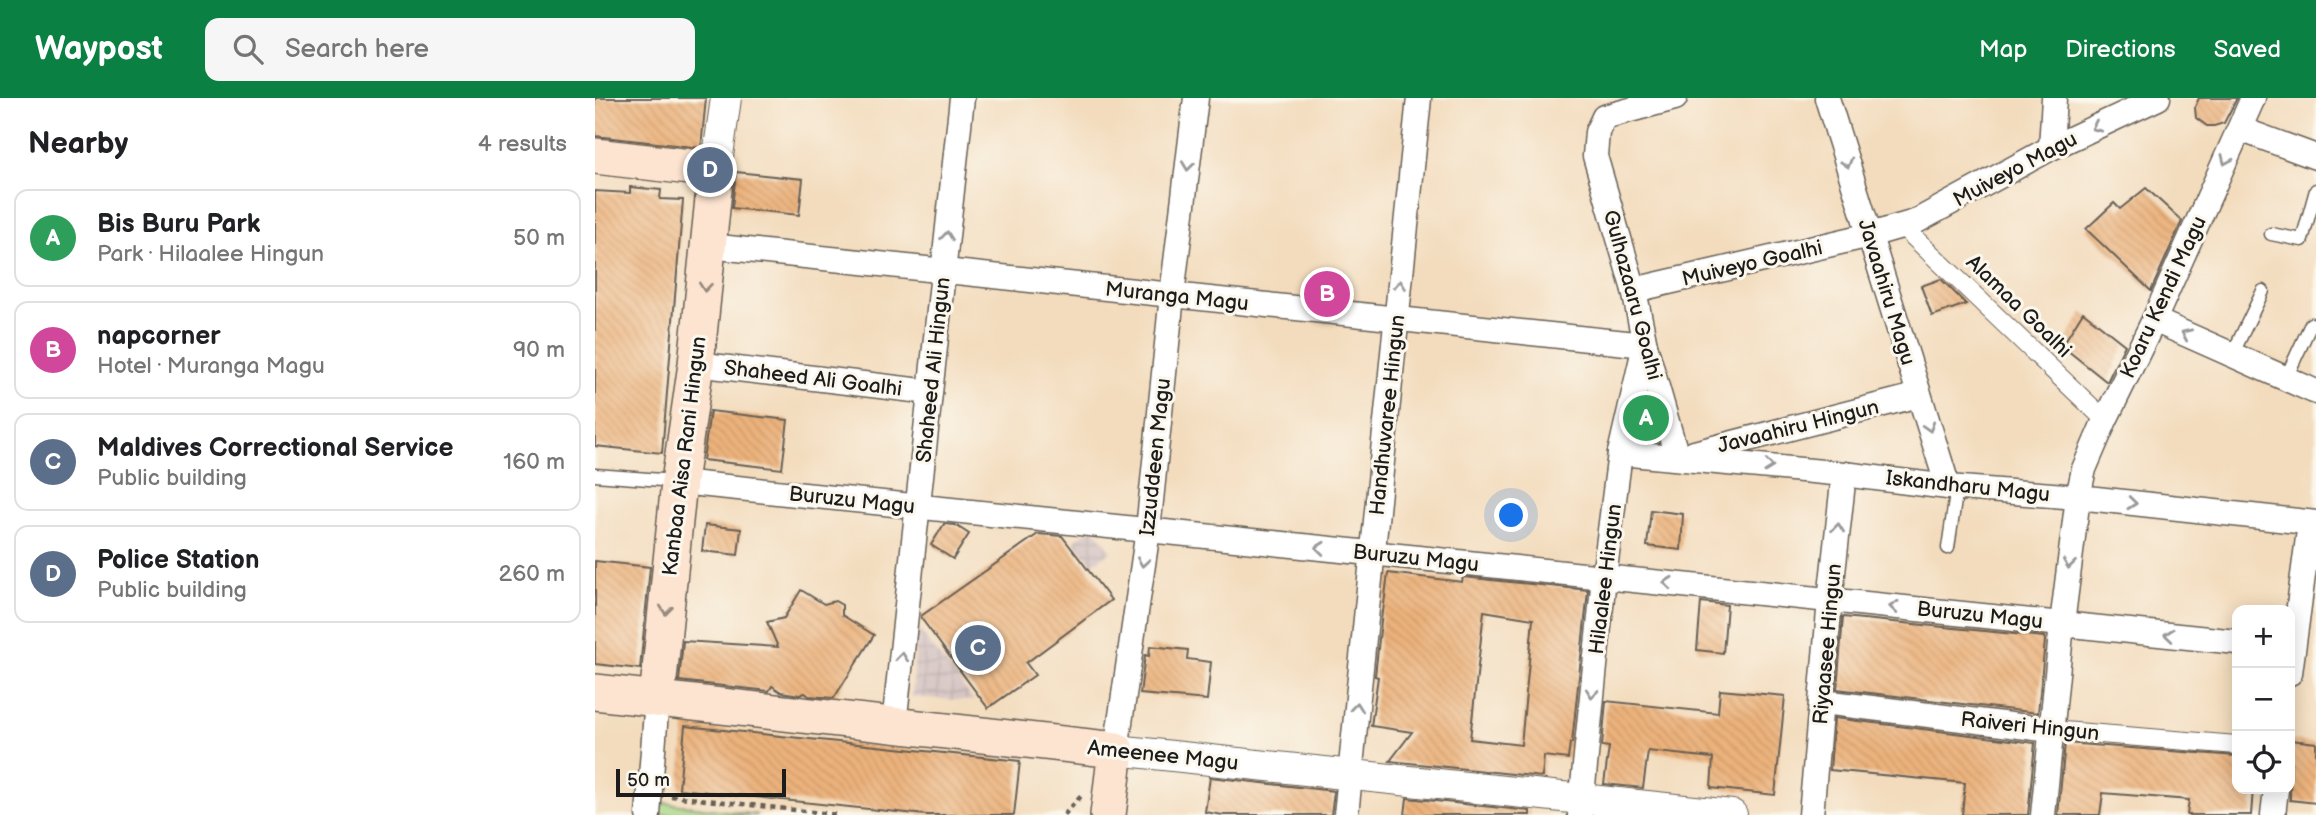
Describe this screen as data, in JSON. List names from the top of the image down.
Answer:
{
  "streets": {
    "main road": ["Kanbaa Aisa Rani Hingun", "Izzuddeen Magu", "Ameenee Magu"],
    "street": [
      "Muiveyo Magu",
      "Muiveyo Goalhi",
      "Javaahiru Magu",
      "Gulhazaaru Goalhi",
      "Muranga Magu",
      "Koaru Kendi Magu",
      "Alamaa Goalhi",
      "Shaheed Ali Hingun",
      "Shaheed Ali Goalhi",
      "Handhuvaree Hingun",
      "Javaahiru Hingun",
      "Iskandharu Magu",
      "Buruzu Magu",
      "Hilaalee Hingun",
      "Riyaasee Hingun",
      "Raiveri Hingun"
    ]
  },
  "crossings": [
    ["Muiveyo Magu", "Muiveyo Goalhi"],
    ["Muiveyo Magu", "Javaahiru Magu"],
    ["Muiveyo Magu", "Alamaa Goalhi"],
    ["Muiveyo Goalhi", "Javaahiru Magu"],
    ["Muiveyo Goalhi", "Gulhazaaru Goalhi"],
    ["Javaahiru Magu", "Javaahiru Hingun"],
    ["Javaahiru Magu", "Iskandharu Magu"],
    ["Gulhazaaru Goalhi", "Muranga Magu"],
    ["Gulhazaaru Goalhi", "Javaahiru Hingun"],
    ["Gulhazaaru Goalhi", "Iskandharu Magu"],
    ["Gulhazaaru Goalhi", "Hilaalee Hingun"],
    ["Muranga Magu", "Shaheed Ali Hingun"],
    ["Muranga Magu", "Handhuvaree Hingun"],
    ["Muranga Magu", "Kanbaa Aisa Rani Hingun"],
    ["Muranga Magu", "Izzuddeen Magu"],
    ["Muranga Magu", "Hilaalee Hingun"],
    ["Koaru Kendi Magu", "Alamaa Goalhi"],
    ["Koaru Kendi Magu", "Iskandharu Magu"],
    ["Koaru Kendi Magu", "Buruzu Magu"],
    ["Koaru Kendi Magu", "Raiveri Hingun"],
    ["Shaheed Ali Hingun", "Shaheed Ali Goalhi"],
    ["Shaheed Ali Hingun", "Buruzu Magu"],
    ["Shaheed Ali Hingun", "Ameenee Magu"],
    ["Shaheed Ali Goalhi", "Kanbaa Aisa Rani Hingun"],
    ["Handhuvaree Hingun", "Buruzu Magu"],
    ["Handhuvaree Hingun", "Ameenee Magu"],
    ["Javaahiru Hingun", "Iskandharu Magu"],
    ["Kanbaa Aisa Rani Hingun", "Buruzu Magu"],
    ["Kanbaa Aisa Rani Hingun", "Ameenee Magu"],
    ["Izzuddeen Magu", "Buruzu Magu"],
    ["Izzuddeen Magu", "Ameenee Magu"],
    ["Iskandharu Magu", "Hilaalee Hingun"],
    ["Iskandharu Magu", "Riyaasee Hingun"],
    ["Buruzu Magu", "Hilaalee Hingun"],
    ["Buruzu Magu", "Riyaasee Hingun"],
    ["Hilaalee Hingun", "Ameenee Magu"],
    ["Riyaasee Hingun", "Raiveri Hingun"]
  ],
  "one_way": [
    "Muiveyo Magu",
    "Javaahiru Magu",
    "Koaru Kendi Magu",
    "Shaheed Ali Hingun",
    "Handhuvaree Hingun",
    "Kanbaa Aisa Rani Hingun",
    "Izzuddeen Magu",
    "Buruzu Magu",
    "Hilaalee Hingun",
    "Riyaasee Hingun"
  ],
  "scale_bar": "50 m",
  "page": {
    "header": "Waypost",
    "search": "Search here",
    "nav": ["Map", "Directions", "Saved"],
    "heading": ["Nearby", "4 results"],
    "pins": [
      "D",
      "B",
      "A",
      "C"
    ],
    "list": [
      {
        "mark": "A",
        "name": "Bis Buru Park",
        "note": "Park · Hilaalee Hingun",
        "value": "50 m"
      },
      {
        "mark": "B",
        "name": "napcorner",
        "note": "Hotel · Muranga Magu",
        "value": "90 m"
      },
      {
        "mark": "C",
        "name": "Maldives Correctional Service",
        "note": "Public building",
        "value": "160 m"
      },
      {
        "mark": "D",
        "name": "Police Station",
        "note": "Public building",
        "value": "260 m"
      }
    ],
    "map_buttons": ["+", "−"],
    "scale": "50 m"
  }
}
